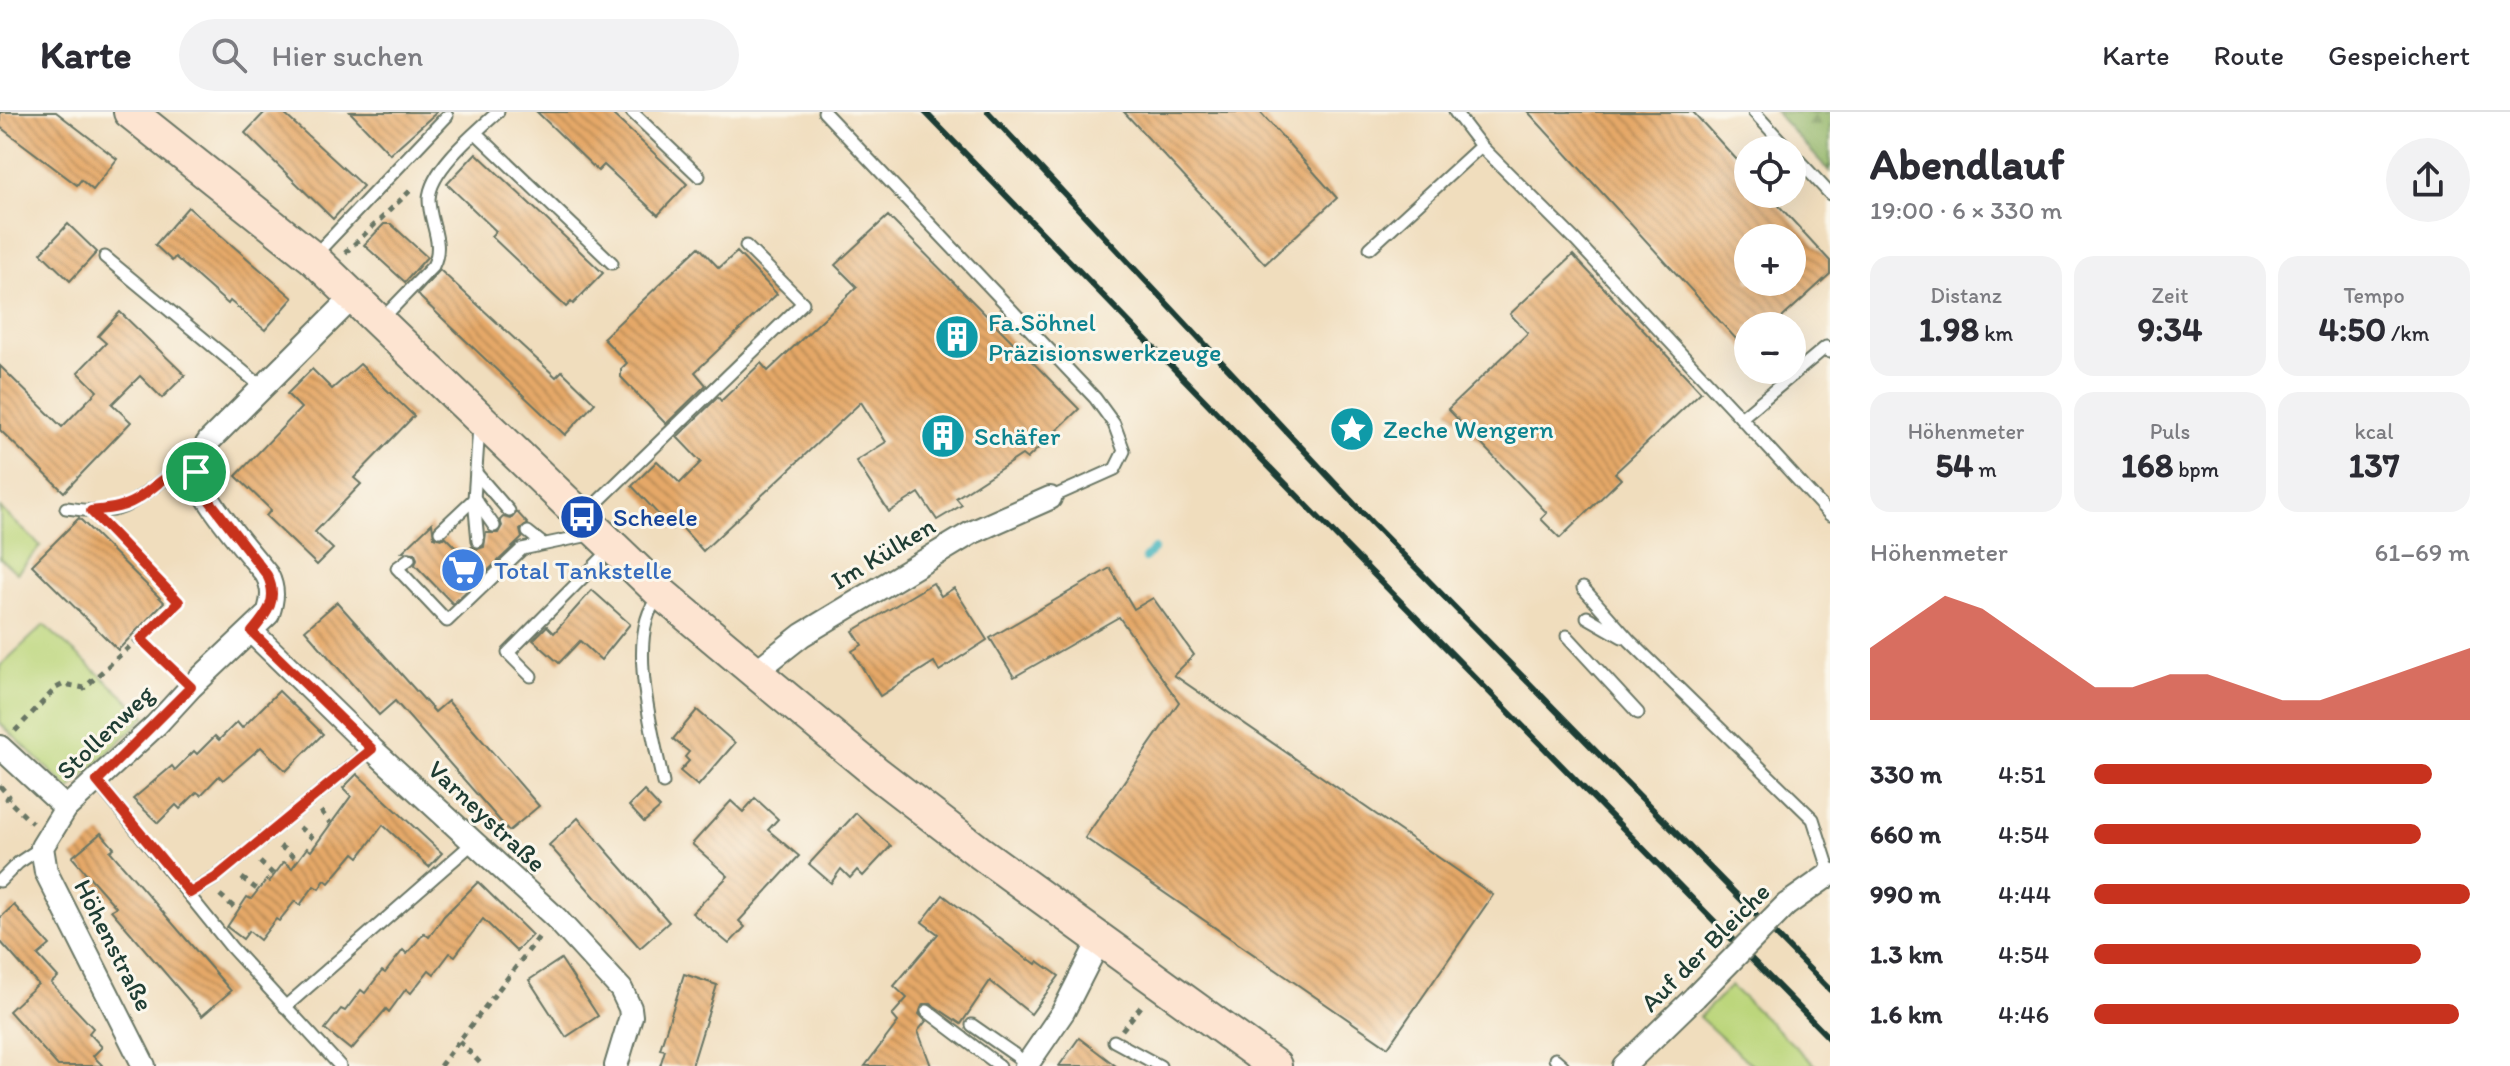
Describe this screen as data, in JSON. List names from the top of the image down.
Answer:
{
  "streets": {
    "street": [
      "Im Külken",
      "Stollenweg",
      "Varneystraße",
      "Höhenstraße",
      "Auf der Bleiche"
    ]
  },
  "crossings": [
    ["Stollenweg", "Varneystraße"],
    ["Stollenweg", "Höhenstraße"]
  ],
  "places": {
    "building": ["Fa.Söhnel Präzisionswerkzeuge", "Schäfer"],
    "place": ["Zeche Wengern"],
    "bus stop": ["Scheele"],
    "supermarket": ["Total Tankstelle"]
  },
  "page": {
    "header": "Karte",
    "search": "Hier suchen",
    "nav": ["Karte", "Route", "Gespeichert"],
    "heading": ["Abendlauf", "19:00 · 6 × 330 m"],
    "map_buttons": ["+", "−"],
    "stats": [
      ["Distanz", "1.98 km"],
      ["Zeit", "9:34"],
      ["Tempo", "4:50 /km"],
      ["Höhenmeter", "54 m"],
      ["Puls", "168 bpm"],
      ["kcal", "137"]
    ],
    "chart": ["Höhenmeter", "61–69 m"],
    "list": [
      {
        "name": "330 m",
        "note": "4:51"
      },
      {
        "name": "660 m",
        "note": "4:54"
      },
      {
        "name": "990 m",
        "note": "4:44"
      },
      {
        "name": "1.3 km",
        "note": "4:54"
      },
      {
        "name": "1.6 km",
        "note": "4:46"
      }
    ]
  }
}
